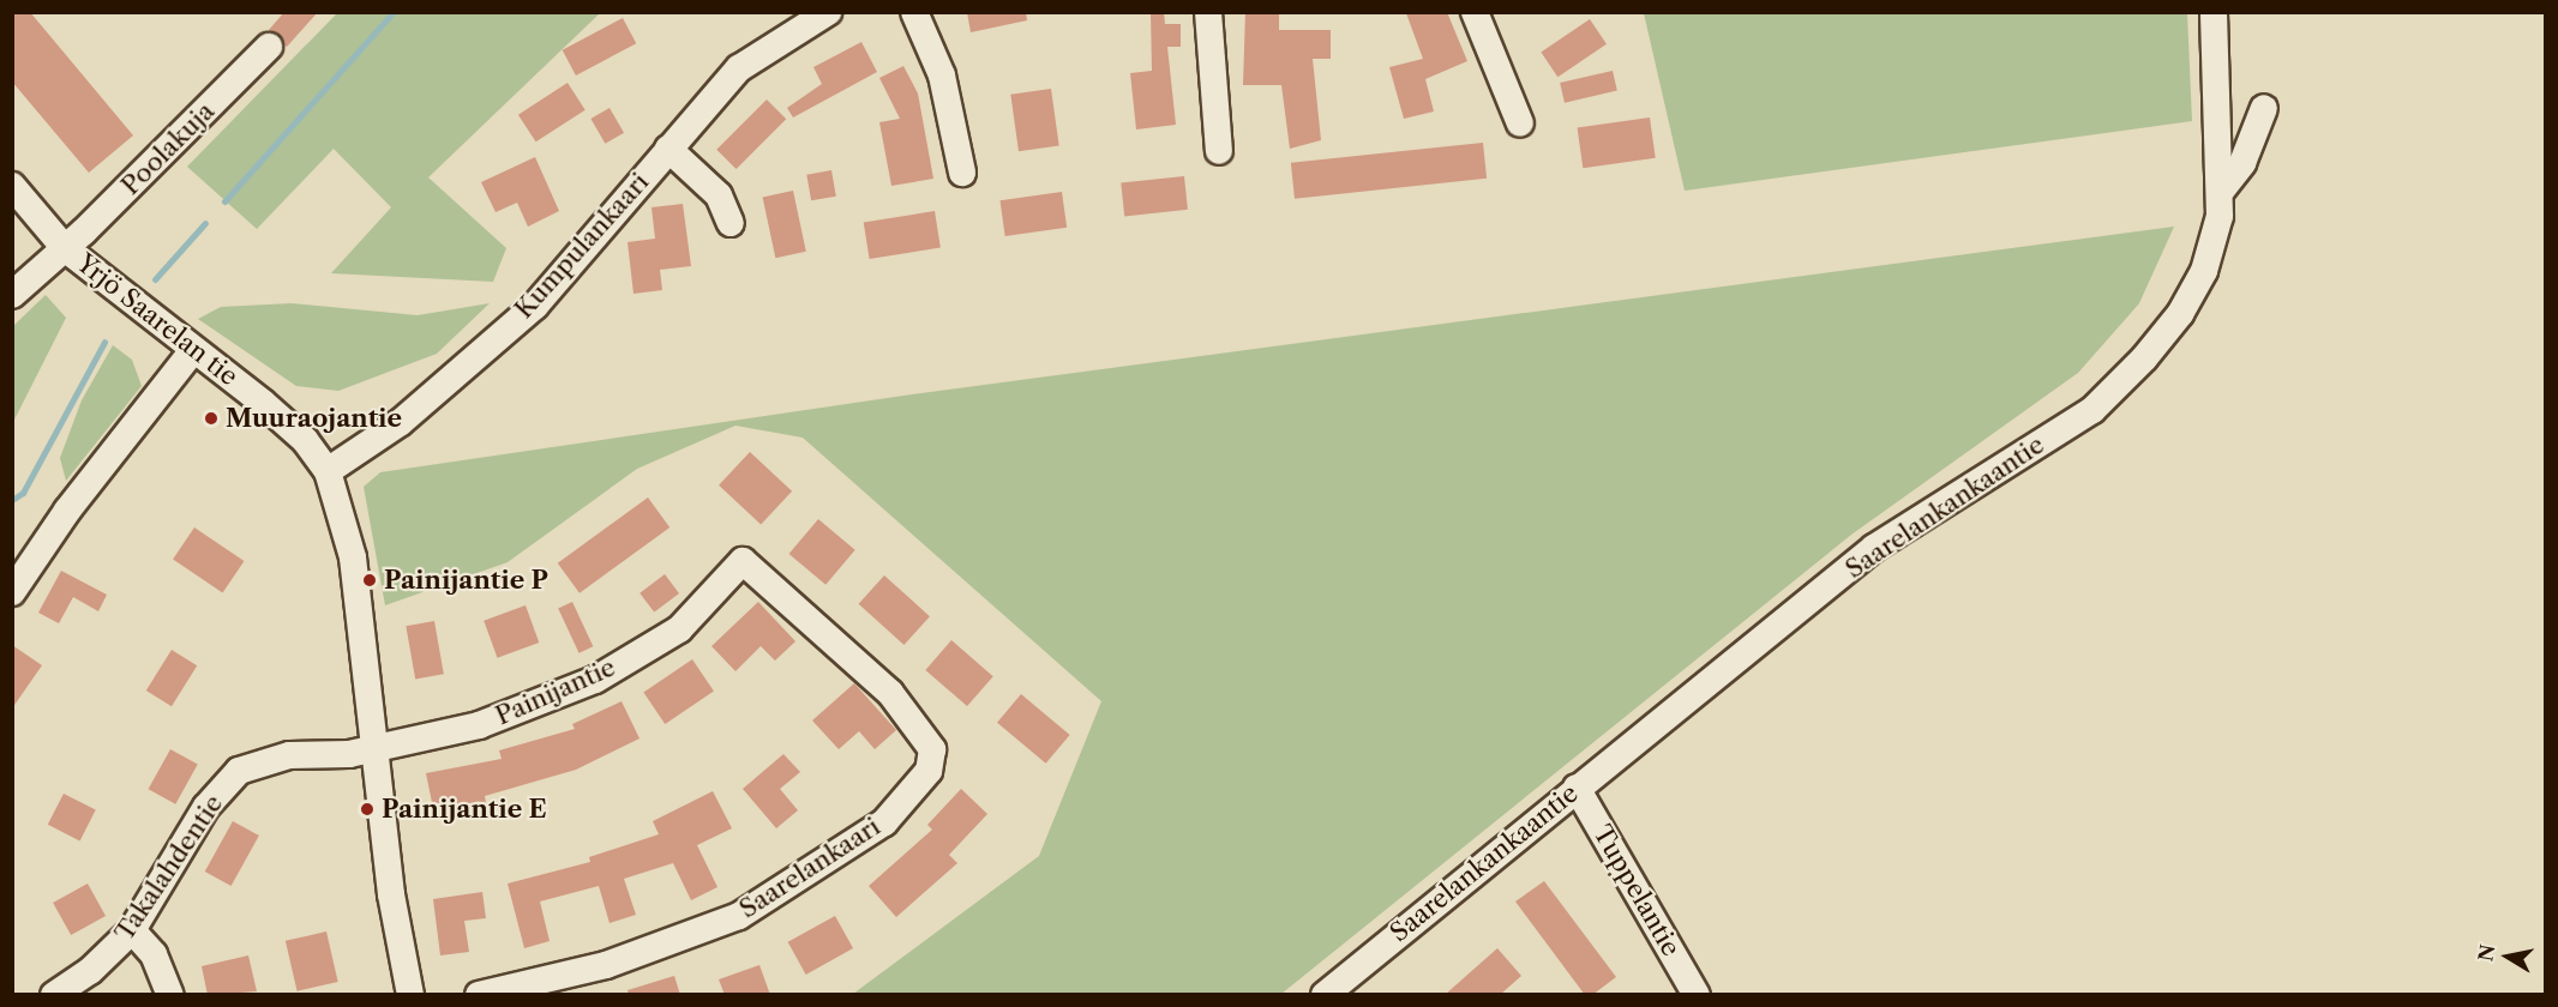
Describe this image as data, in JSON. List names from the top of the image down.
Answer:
{
  "streets": {
    "street": [
      "Poolakuja",
      "Kumpulankaari",
      "Yrjö Saarelan tie",
      "Saarelankankaantie",
      "Painijantie",
      "Takalahdentie",
      "Saarelankaari",
      "Tuppelantie"
    ]
  },
  "crossings": [
    ["Poolakuja", "Yrjö Saarelan tie"],
    ["Kumpulankaari", "Yrjö Saarelan tie"],
    ["Yrjö Saarelan tie", "Painijantie"],
    ["Yrjö Saarelan tie", "Takalahdentie"],
    ["Saarelankankaantie", "Tuppelantie"],
    ["Painijantie", "Takalahdentie"],
    ["Painijantie", "Saarelankaari"]
  ],
  "places": ["Muuraojantie", "Painijantie P", "Painijantie E"],
  "north": "left"
}
